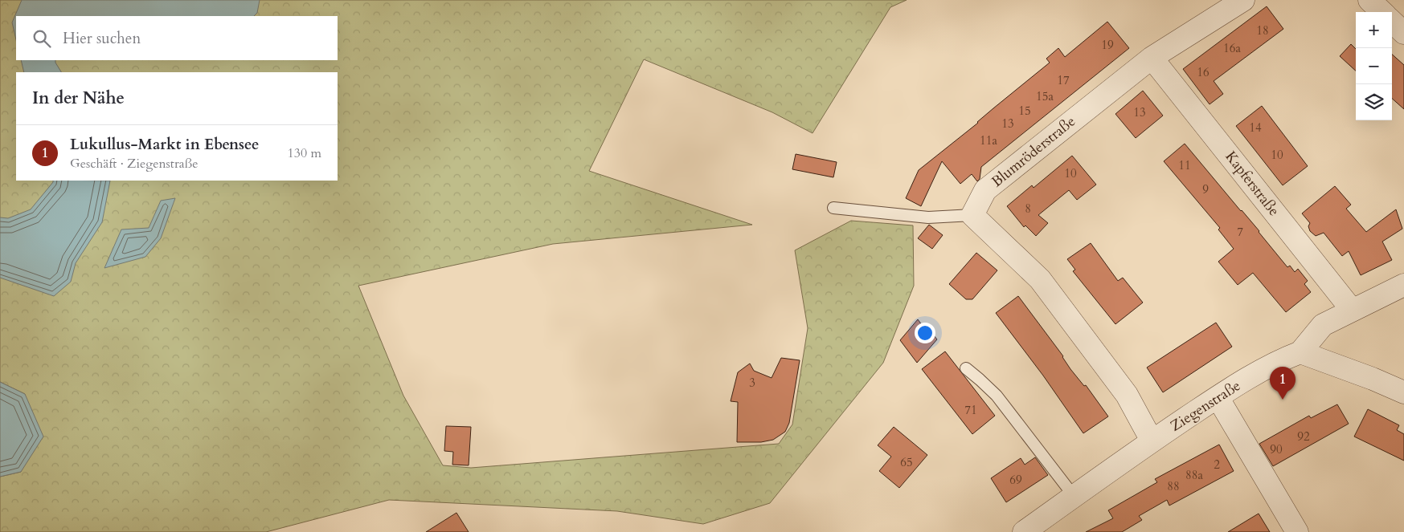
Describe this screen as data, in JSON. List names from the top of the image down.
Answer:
{
  "streets": {
    "street": ["Blumröderstraße", "Kapferstraße", "Ziegenstraße"]
  },
  "crossings": [
    ["Blumröderstraße", "Kapferstraße"]
  ],
  "house_numbers": [
    "18",
    "19",
    "16a",
    "16",
    "17",
    "15a",
    "15",
    "13",
    "13",
    "14",
    "11a",
    "10",
    "11",
    "10",
    "9",
    "8",
    "7",
    "3",
    "71",
    "92",
    "90",
    "65",
    "2",
    "88a",
    "69",
    "88"
  ],
  "page": {
    "map_buttons": ["+", "−"],
    "search": "Hier suchen",
    "heading": "In der Nähe",
    "list": [
      {
        "mark": "1",
        "name": "Lukullus-Markt in Ebensee",
        "note": "Geschäft · Ziegenstraße",
        "value": "130 m"
      }
    ],
    "pins": "1"
  }
}
